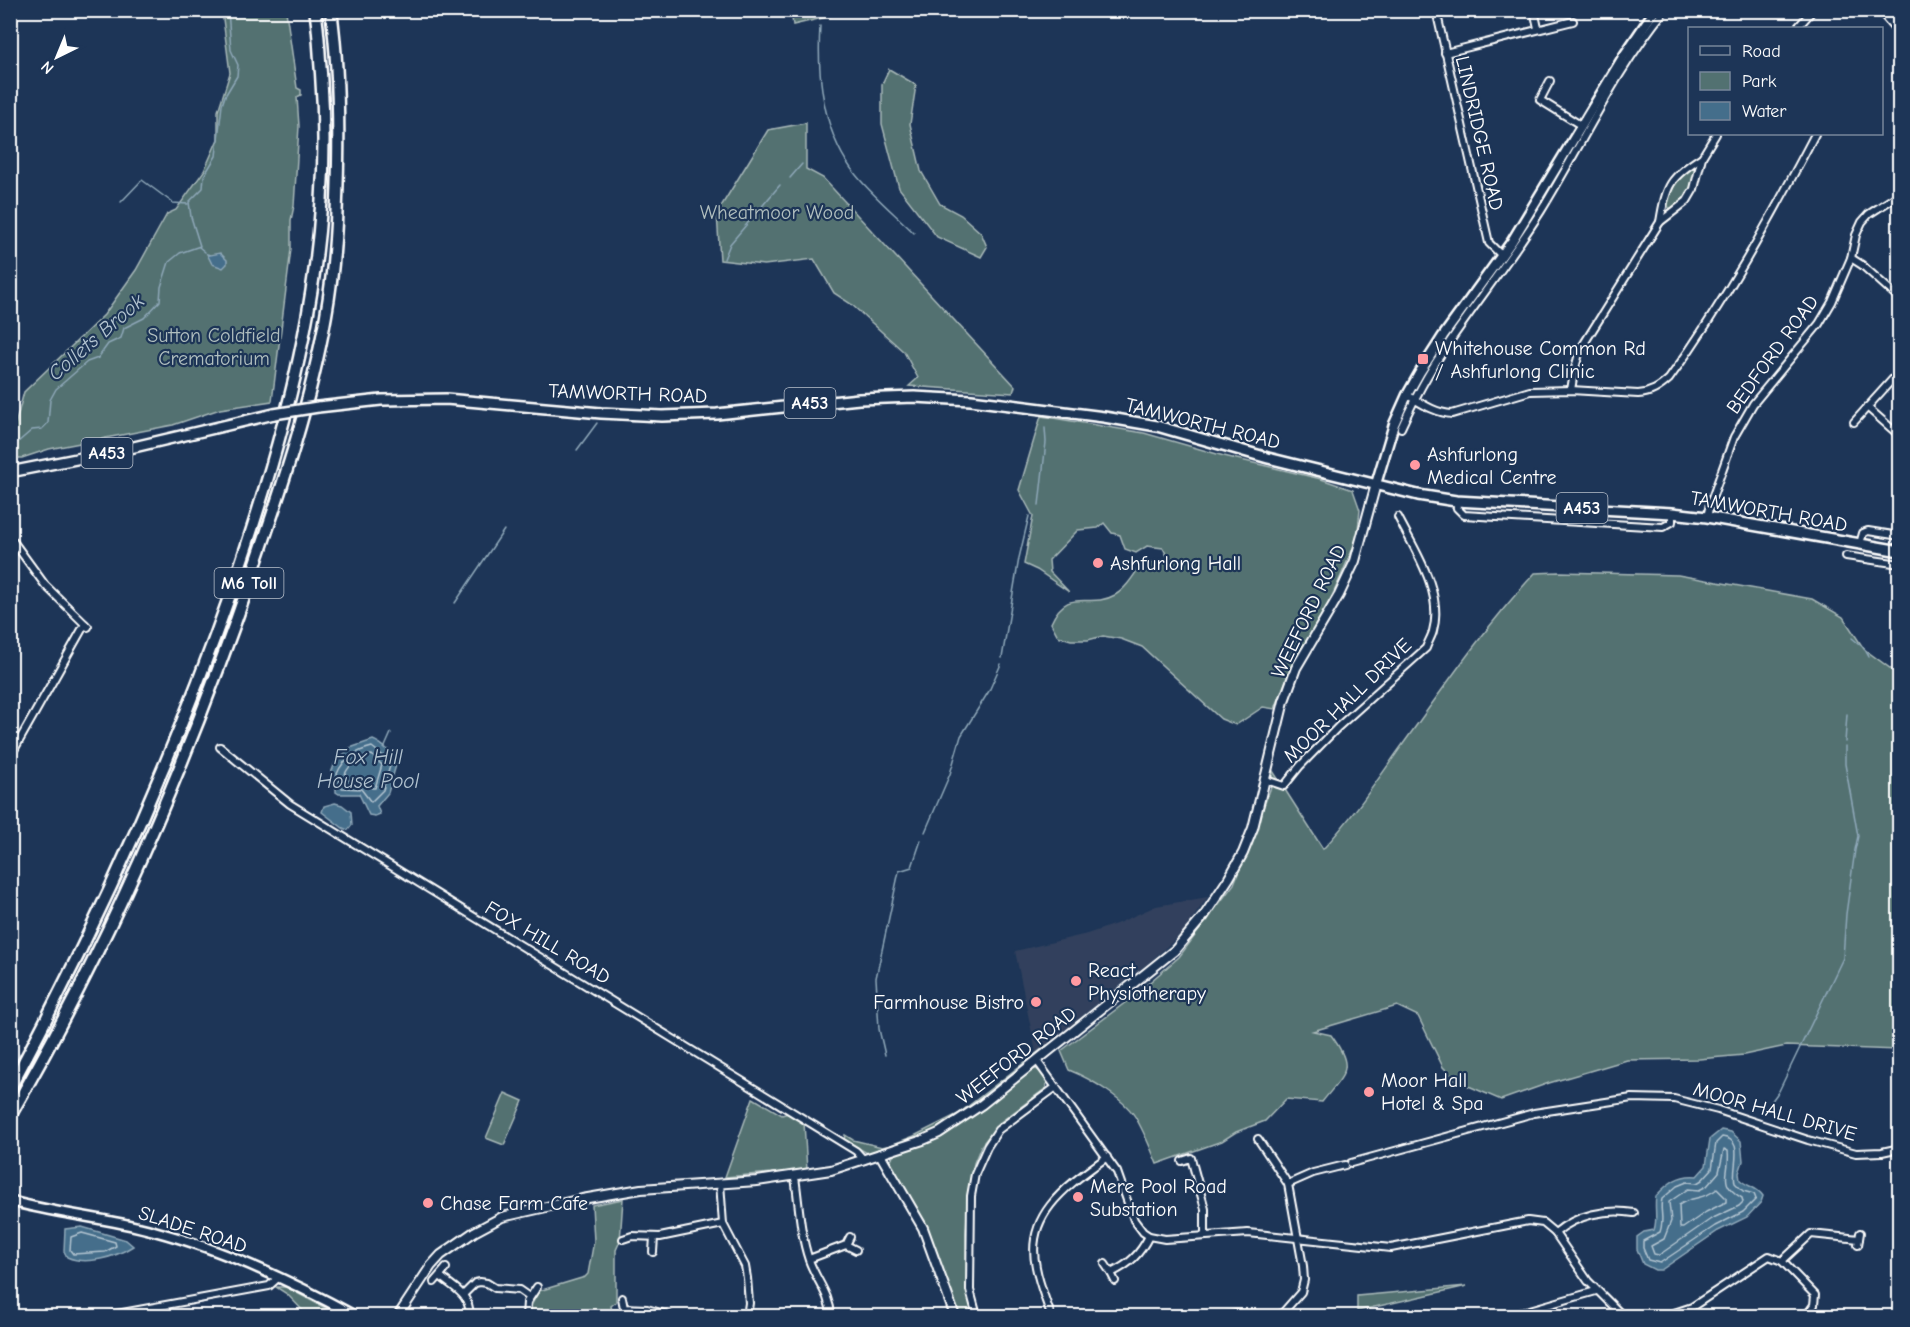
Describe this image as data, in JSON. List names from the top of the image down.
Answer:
{
  "streets": {
    "highway": ["M6 Toll"],
    "main road": ["TAMWORTH ROAD", "A453", "SLADE ROAD"],
    "street": [
      "LINDRIDGE ROAD",
      "BEDFORD ROAD",
      "WEEFORD ROAD",
      "MOOR HALL DRIVE",
      "FOX HILL ROAD"
    ]
  },
  "crossings": [
    ["BEDFORD ROAD", "TAMWORTH ROAD"],
    ["TAMWORTH ROAD", "WEEFORD ROAD"],
    ["WEEFORD ROAD", "MOOR HALL DRIVE"],
    ["WEEFORD ROAD", "FOX HILL ROAD"]
  ],
  "water": ["Collets Brook", "Fox Hill House Pool"],
  "parks": ["Wheatmoor Wood", "Sutton Coldfield Crematorium"],
  "places": {
    "transit": ["Whitehouse Common Rd / Ashfurlong Clinic"],
    "other": [
      "Ashfurlong Medical Centre",
      "Ashfurlong Hall",
      "React Physiotherapy",
      "Farmhouse Bistro",
      "Moor Hall Hotel & Spa",
      "Mere Pool Road Substation",
      "Chase Farm Cafe"
    ]
  },
  "legend": ["Road", "Park", "Water"],
  "north": "bottom left"
}
